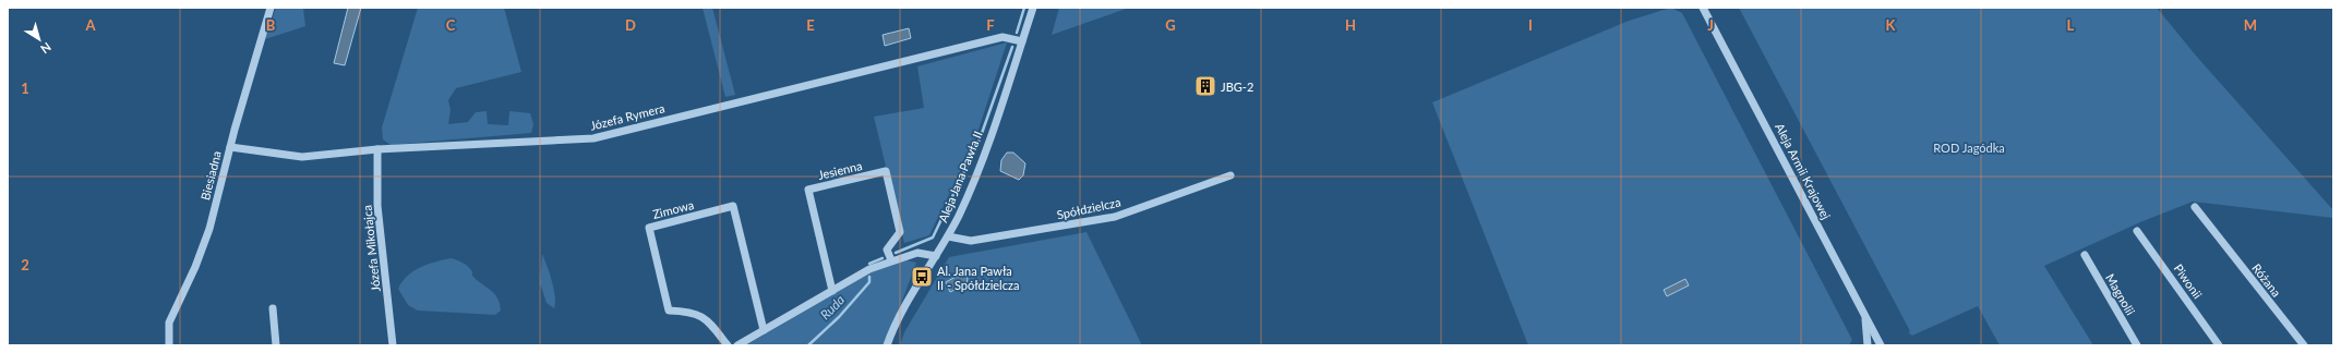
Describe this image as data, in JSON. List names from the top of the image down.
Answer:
{
  "streets": {
    "street": [
      "Józefa Rymera",
      "Jesienna",
      "Aleja Armii Krajowej",
      "Biesiadna",
      "Aleja Jana Pawła II",
      "Spółdzielcza",
      "Zimowa",
      "Józefa Mikołajca",
      "Różana",
      "Piwonii",
      "Magnolii"
    ]
  },
  "crossings": [
    ["Józefa Rymera", "Biesiadna"],
    ["Józefa Rymera", "Aleja Jana Pawła II"],
    ["Józefa Rymera", "Józefa Mikołajca"],
    ["Aleja Jana Pawła II", "Spółdzielcza"]
  ],
  "water": ["Ruda"],
  "parks": ["ROD Jagódka"],
  "places": {
    "building": ["JBG-2"],
    "bus stop": ["Al. Jana Pawła II - Spółdzielcza"]
  },
  "north": "bottom right",
  "grid": {
    "columns": [
      "A",
      "B",
      "C",
      "D",
      "E",
      "F",
      "G",
      "H",
      "I",
      "J",
      "K",
      "L",
      "M"
    ],
    "rows": ["1", "2"]
  }
}
